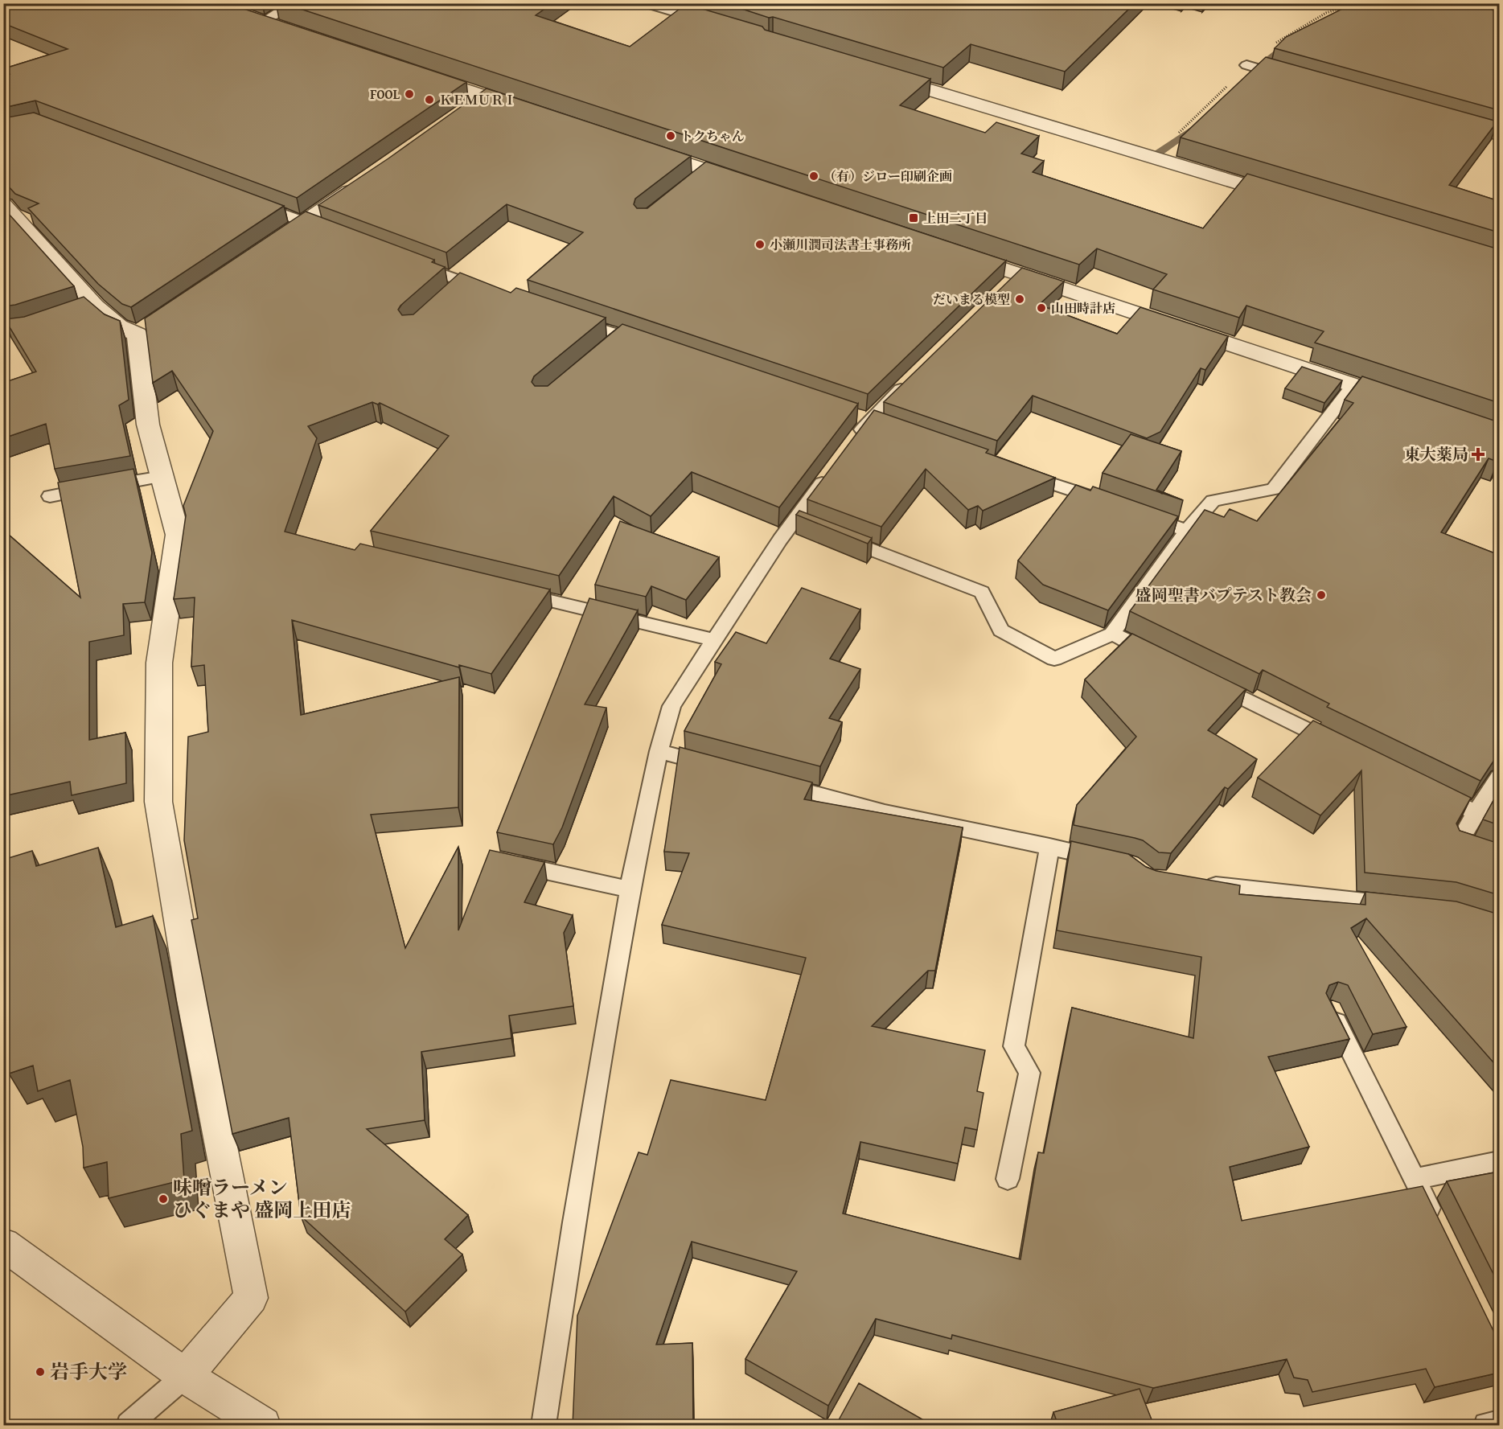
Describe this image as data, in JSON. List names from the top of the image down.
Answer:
{
  "places": {
    "other": [
      "FOOL",
      "ＫＥＭＵＲＩ",
      "トクちゃん",
      "（有）ジロー印刷企画",
      "小瀬川潤司法書士事務所",
      "だいまる模型",
      "山田時計店",
      "盛岡聖書バプテスト教会",
      "味噌ラーメン ひぐまや 盛岡上田店",
      "岩手大学"
    ],
    "transit": ["上田二丁目"],
    "health": ["東大薬局"]
  }
}
